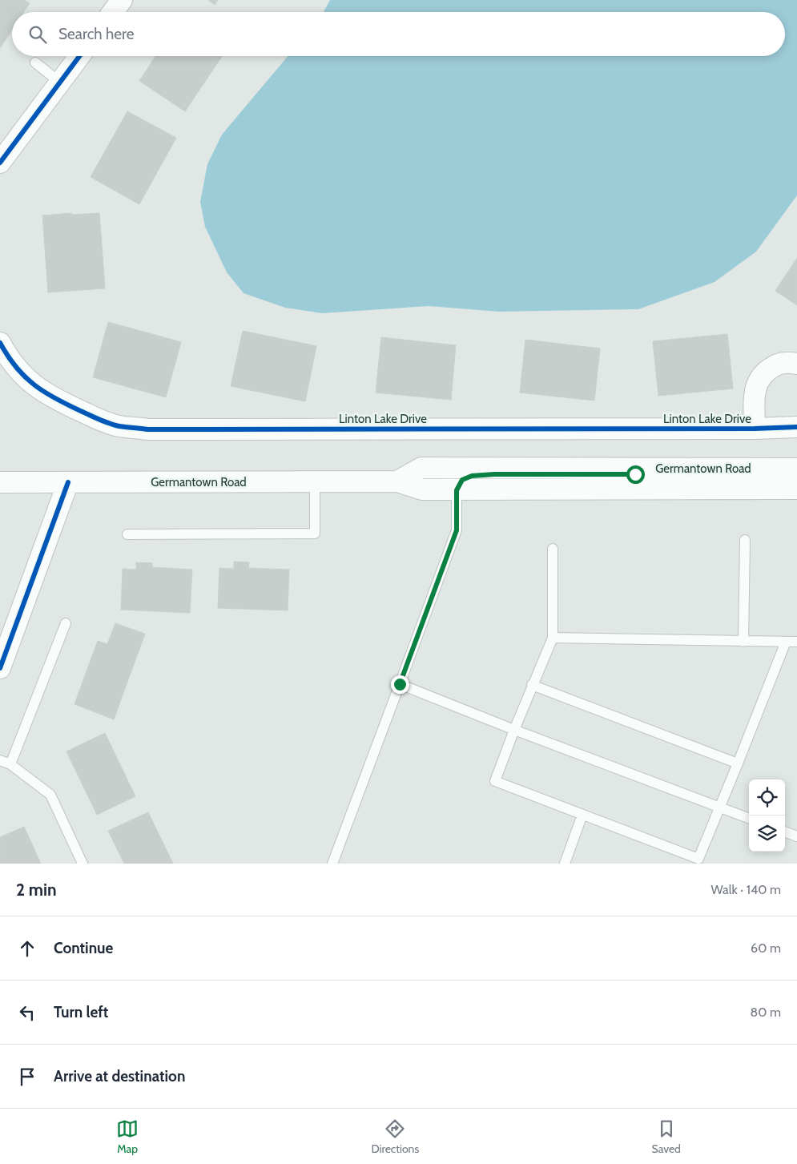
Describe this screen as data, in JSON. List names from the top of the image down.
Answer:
{
  "streets": {
    "street": ["Linton Lake Drive", "Germantown Road"]
  },
  "page": {
    "search": "Search here",
    "heading": ["2 min", "Walk · 140 m"],
    "list": [
      ["Continue", "60 m"],
      ["Turn left", "80 m"],
      "Arrive at destination"
    ],
    "nav": ["Map", "Directions", "Saved"]
  }
}
